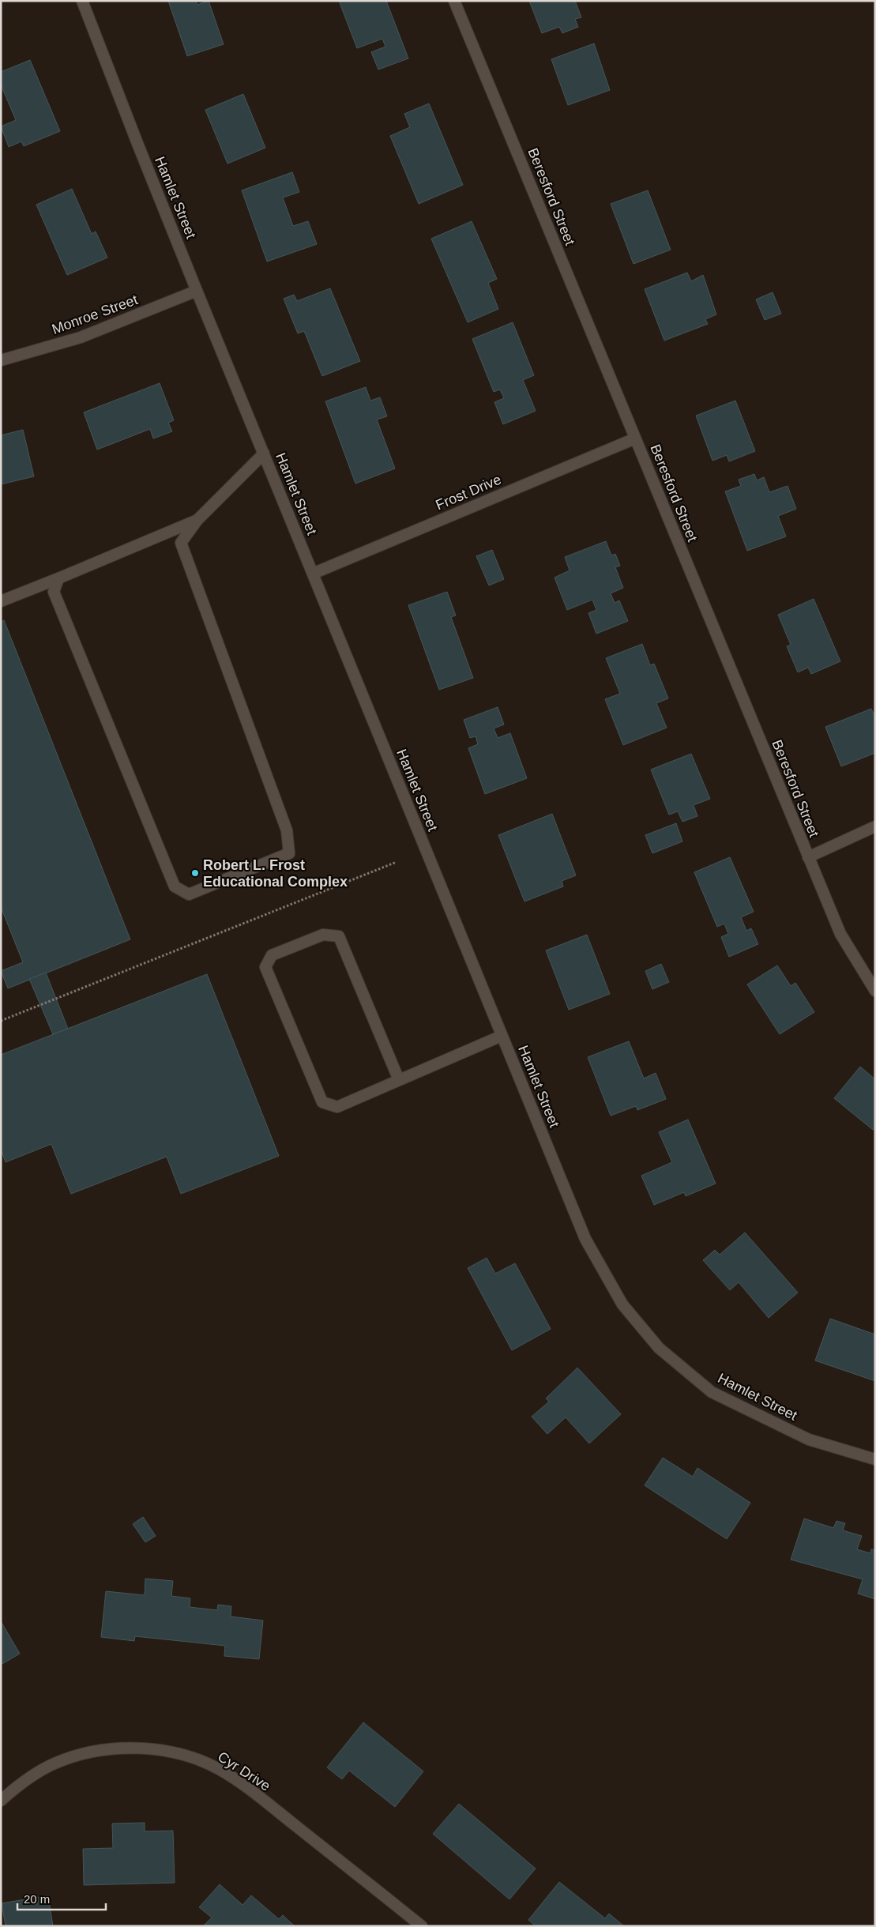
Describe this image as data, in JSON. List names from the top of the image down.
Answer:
{
  "streets": {
    "street": [
      "Beresford Street",
      "Hamlet Street",
      "Monroe Street",
      "Frost Drive",
      "Cyr Drive"
    ]
  },
  "crossings": [
    ["Beresford Street", "Frost Drive"],
    ["Hamlet Street", "Monroe Street"],
    ["Hamlet Street", "Frost Drive"]
  ],
  "places": ["Robert L. Frost Educational Complex"],
  "scale_bar": "20 m"
}
